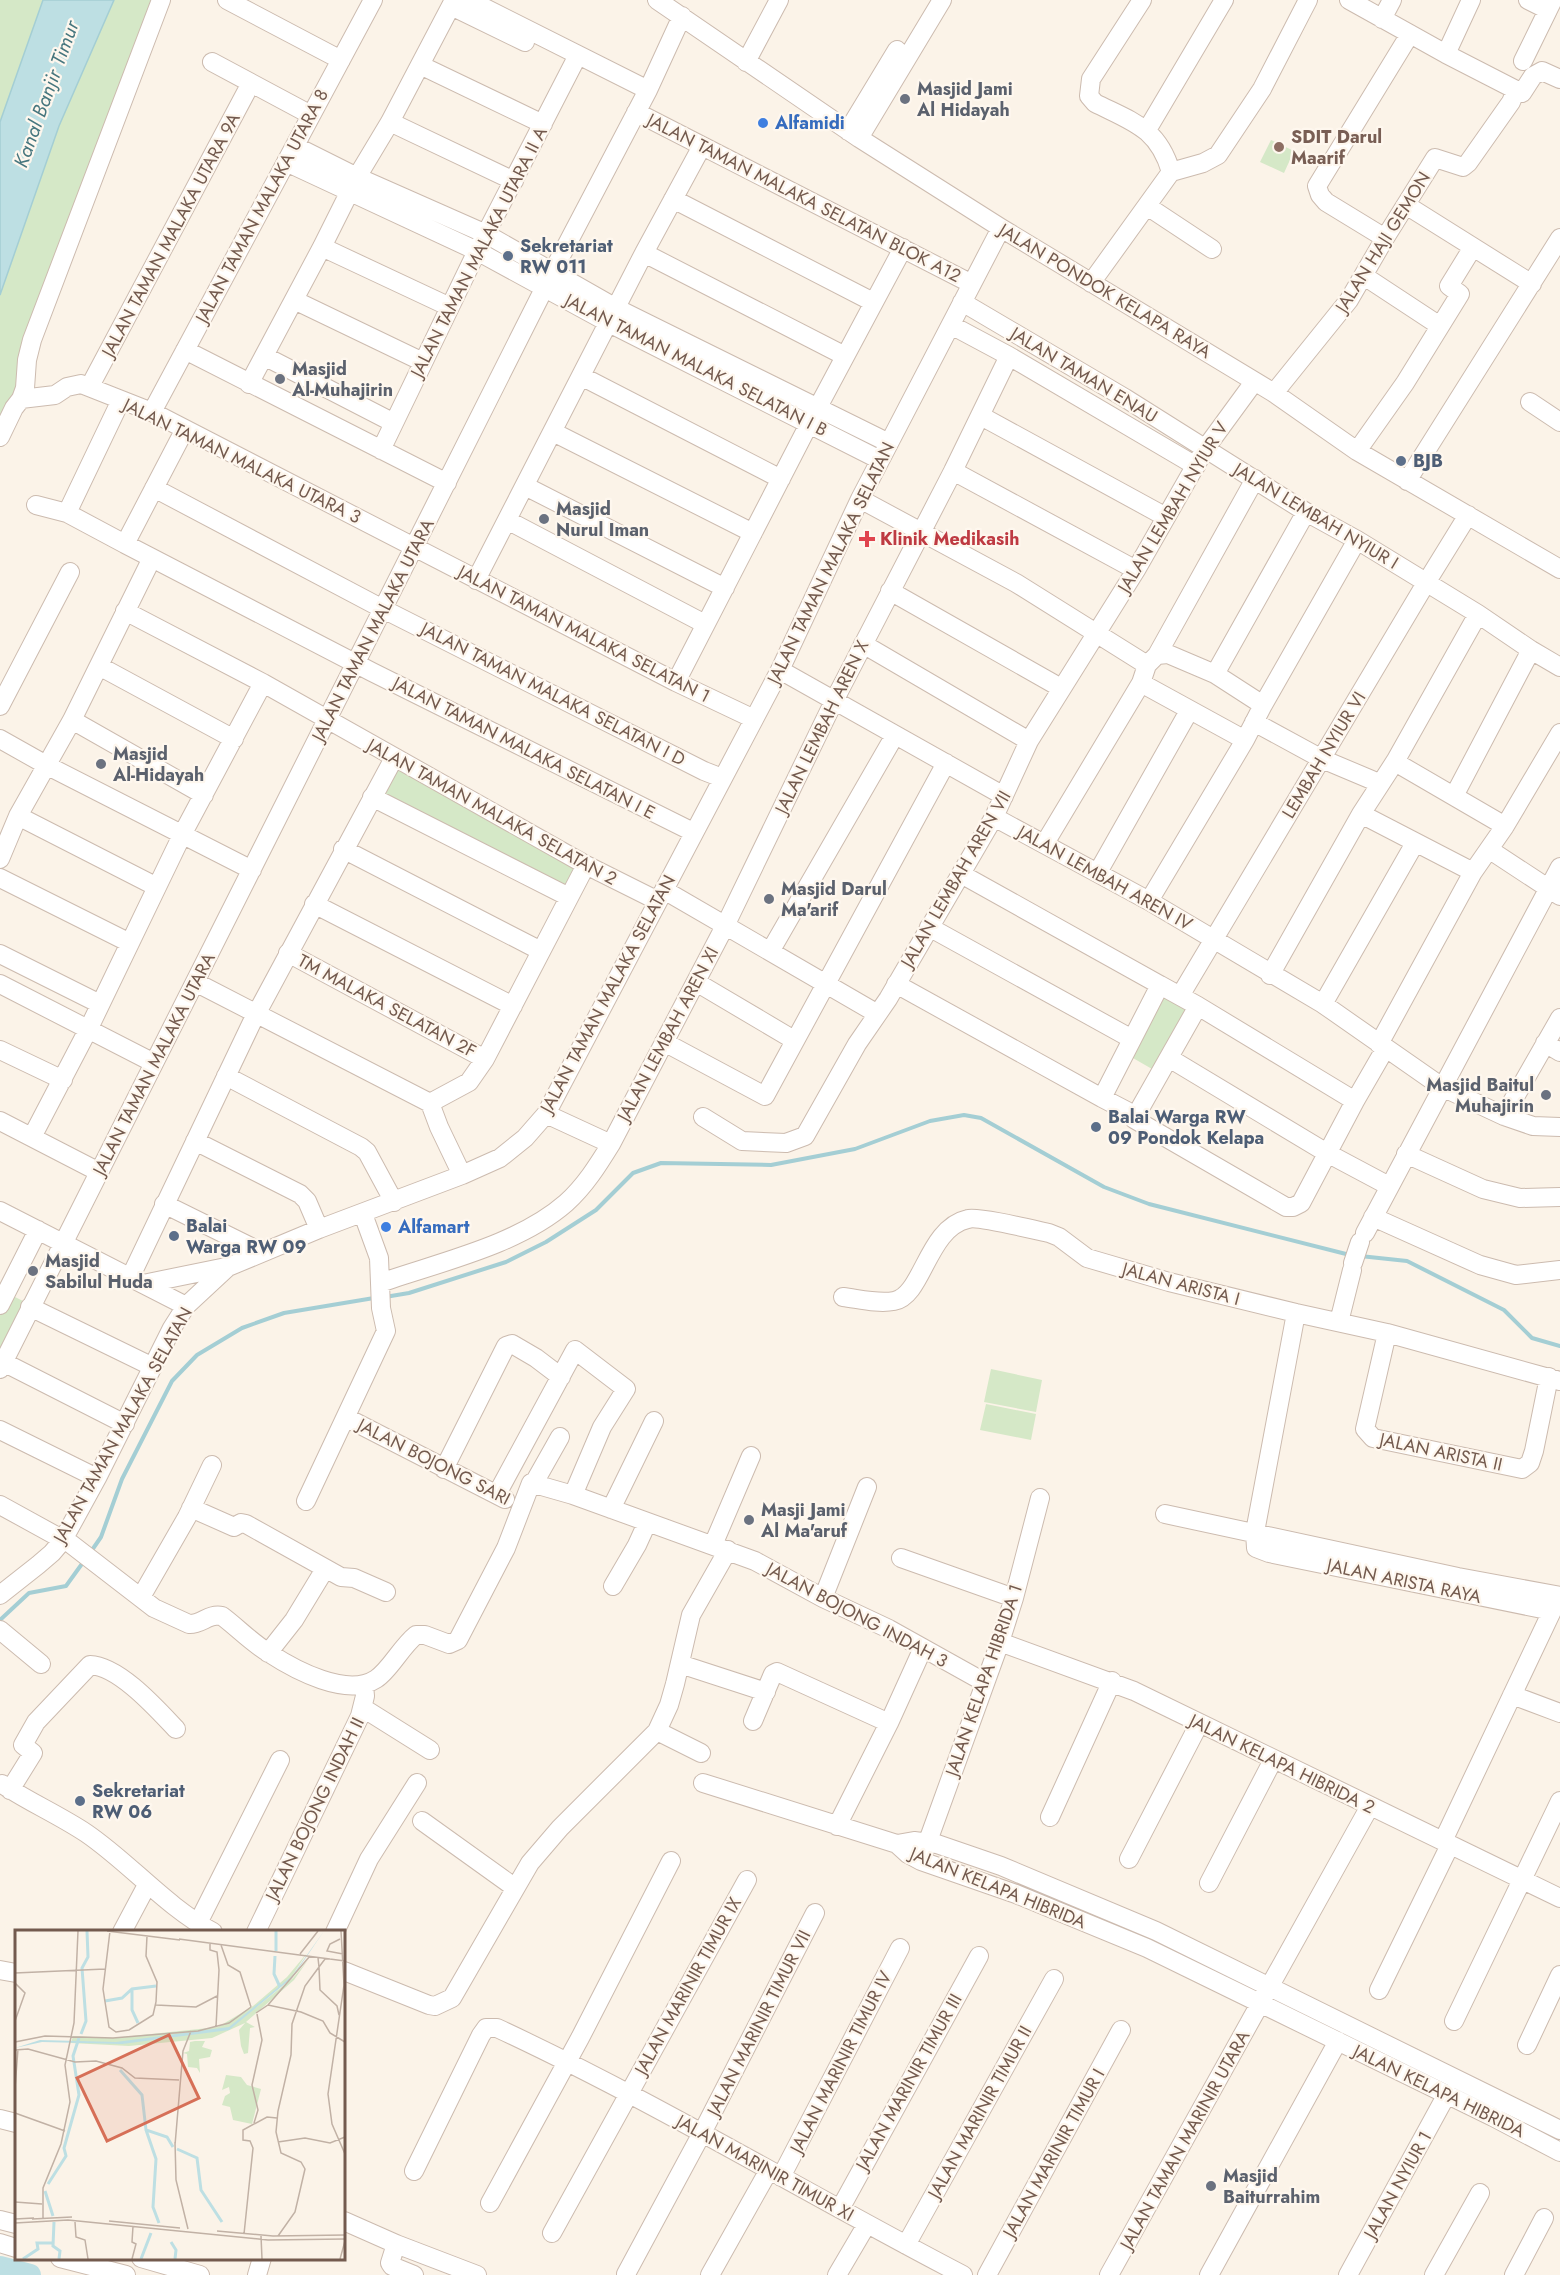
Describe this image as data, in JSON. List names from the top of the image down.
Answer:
{
  "streets": {
    "street": [
      "JALAN TAMAN MALAKA SELATAN BLOK A12",
      "JALAN TAMAN MALAKA UTARA 8",
      "JALAN TAMAN MALAKA UTARA 9A",
      "JALAN HAJI GEMON",
      "JALAN TAMAN MALAKA UTARA II A",
      "JALAN PONDOK KELAPA RAYA",
      "JALAN TAMAN MALAKA SELATAN I B",
      "JALAN TAMAN ENAU",
      "JALAN TAMAN MALAKA UTARA 3",
      "JALAN LEMBAH NYIUR V",
      "JALAN LEMBAH NYIUR I",
      "JALAN TAMAN MALAKA SELATAN",
      "JALAN TAMAN MALAKA UTARA",
      "JALAN TAMAN MALAKA SELATAN 1",
      "JALAN TAMAN MALAKA SELATAN I D",
      "JALAN LEMBAH AREN X",
      "JALAN TAMAN MALAKA SELATAN I E",
      "LEMBAH NYIUR VI",
      "JALAN TAMAN MALAKA SELATAN 2",
      "JALAN LEMBAH AREN IV",
      "JALAN LEMBAH AREN VII",
      "TM MALAKA SELATAN 2F",
      "JALAN LEMBAH AREN XI",
      "JALAN ARISTA I",
      "JALAN ARISTA II",
      "JALAN BOJONG SARI",
      "JALAN ARISTA RAYA",
      "JALAN BOJONG INDAH 3",
      "JALAN KELAPA HIBRIDA 1",
      "JALAN KELAPA HIBRIDA 2",
      "JALAN BOJONG INDAH II",
      "JALAN KELAPA HIBRIDA",
      "JALAN MARINIR TIMUR IX",
      "JALAN MARINIR TIMUR VII",
      "JALAN MARINIR TIMUR IV",
      "JALAN MARINIR TIMUR III",
      "JALAN MARINIR TIMUR II",
      "JALAN TAMAN MARINIR UTARA",
      "JALAN MARINIR TIMUR I",
      "JALAN MARINIR TIMUR XI",
      "JALAN NYIUR 1"
    ]
  },
  "crossings": [
    ["JALAN TAMAN MALAKA SELATAN BLOK A12", "JALAN TAMAN MALAKA SELATAN"],
    ["JALAN TAMAN MALAKA SELATAN BLOK A12", "JALAN TAMAN MALAKA UTARA"],
    ["JALAN TAMAN MALAKA UTARA 8", "JALAN TAMAN MALAKA SELATAN I B"],
    ["JALAN TAMAN MALAKA UTARA 8", "JALAN TAMAN MALAKA UTARA 3"],
    ["JALAN TAMAN MALAKA UTARA 9A", "JALAN TAMAN MALAKA UTARA 3"],
    ["JALAN HAJI GEMON", "JALAN PONDOK KELAPA RAYA"],
    ["JALAN TAMAN MALAKA UTARA II A", "JALAN TAMAN MALAKA SELATAN I B"],
    ["JALAN PONDOK KELAPA RAYA", "JALAN LEMBAH NYIUR V"],
    ["JALAN PONDOK KELAPA RAYA", "JALAN TAMAN MALAKA SELATAN"],
    ["JALAN PONDOK KELAPA RAYA", "JALAN TAMAN MALAKA UTARA"],
    ["JALAN PONDOK KELAPA RAYA", "LEMBAH NYIUR VI"],
    ["JALAN TAMAN MALAKA SELATAN I B", "JALAN TAMAN MALAKA SELATAN"],
    ["JALAN TAMAN MALAKA SELATAN I B", "JALAN TAMAN MALAKA UTARA"],
    ["JALAN TAMAN ENAU", "JALAN LEMBAH NYIUR V"],
    ["JALAN TAMAN ENAU", "JALAN LEMBAH NYIUR I"],
    ["JALAN TAMAN ENAU", "JALAN TAMAN MALAKA SELATAN"],
    ["JALAN TAMAN ENAU", "JALAN LEMBAH AREN X"],
    ["JALAN TAMAN MALAKA UTARA 3", "JALAN TAMAN MALAKA UTARA"],
    ["JALAN TAMAN MALAKA UTARA 3", "JALAN TAMAN MALAKA SELATAN 1"],
    ["JALAN LEMBAH NYIUR V", "JALAN LEMBAH NYIUR I"],
    ["JALAN LEMBAH NYIUR V", "JALAN LEMBAH AREN VII"],
    ["JALAN LEMBAH NYIUR I", "LEMBAH NYIUR VI"],
    ["JALAN TAMAN MALAKA SELATAN", "JALAN TAMAN MALAKA SELATAN 1"],
    ["JALAN TAMAN MALAKA SELATAN", "JALAN TAMAN MALAKA SELATAN I D"],
    ["JALAN TAMAN MALAKA SELATAN", "JALAN TAMAN MALAKA SELATAN I E"],
    ["JALAN TAMAN MALAKA SELATAN", "JALAN TAMAN MALAKA SELATAN 2"],
    ["JALAN TAMAN MALAKA SELATAN", "JALAN LEMBAH AREN XI"],
    ["JALAN TAMAN MALAKA SELATAN", "JALAN BOJONG SARI"],
    ["JALAN TAMAN MALAKA UTARA", "JALAN TAMAN MALAKA SELATAN 1"],
    ["JALAN TAMAN MALAKA UTARA", "JALAN TAMAN MALAKA SELATAN I D"],
    ["JALAN TAMAN MALAKA UTARA", "JALAN TAMAN MALAKA SELATAN I E"],
    ["JALAN TAMAN MALAKA UTARA", "JALAN TAMAN MALAKA SELATAN 2"],
    ["JALAN LEMBAH AREN X", "JALAN TAMAN MALAKA SELATAN 2"],
    ["JALAN LEMBAH AREN X", "JALAN LEMBAH AREN XI"],
    ["LEMBAH NYIUR VI", "JALAN LEMBAH AREN IV"],
    ["JALAN TAMAN MALAKA SELATAN 2", "JALAN LEMBAH AREN VII"],
    ["JALAN TAMAN MALAKA SELATAN 2", "JALAN LEMBAH AREN XI"],
    ["JALAN LEMBAH AREN IV", "JALAN LEMBAH AREN VII"],
    ["JALAN LEMBAH AREN XI", "JALAN BOJONG SARI"],
    ["JALAN ARISTA I", "JALAN ARISTA II"],
    ["JALAN BOJONG INDAH 3", "JALAN KELAPA HIBRIDA 1"],
    ["JALAN KELAPA HIBRIDA 1", "JALAN KELAPA HIBRIDA 2"],
    ["JALAN KELAPA HIBRIDA 1", "JALAN KELAPA HIBRIDA"],
    ["JALAN KELAPA HIBRIDA 2", "JALAN TAMAN MARINIR UTARA"],
    ["JALAN KELAPA HIBRIDA", "JALAN TAMAN MARINIR UTARA"],
    ["JALAN KELAPA HIBRIDA", "JALAN NYIUR 1"],
    ["JALAN MARINIR TIMUR IX", "JALAN MARINIR TIMUR XI"],
    ["JALAN MARINIR TIMUR VII", "JALAN MARINIR TIMUR XI"],
    ["JALAN MARINIR TIMUR IV", "JALAN MARINIR TIMUR XI"],
    ["JALAN MARINIR TIMUR III", "JALAN MARINIR TIMUR XI"],
    ["JALAN MARINIR TIMUR II", "JALAN MARINIR TIMUR XI"]
  ],
  "water": ["Kanal Banjir Timur"],
  "places": {
    "other": [
      "Masjid Jami Al Hidayah",
      "Alfamidi",
      "SDIT Darul Maarif",
      "Sekretariat RW 011",
      "Masjid Al-Muhajirin",
      "BJB",
      "Masjid Nurul Iman",
      "Masjid Al-Hidayah",
      "Masjid Darul Ma'arif",
      "Masjid Baitul Muhajirin",
      "Balai Warga RW 09 Pondok Kelapa",
      "Alfamart",
      "Balai Warga RW 09",
      "Masjid Sabilul Huda",
      "Masji Jami Al Ma'aruf",
      "Sekretariat RW 06",
      "Masjid Baiturrahim"
    ],
    "health": ["Klinik Medikasih"]
  }
}
